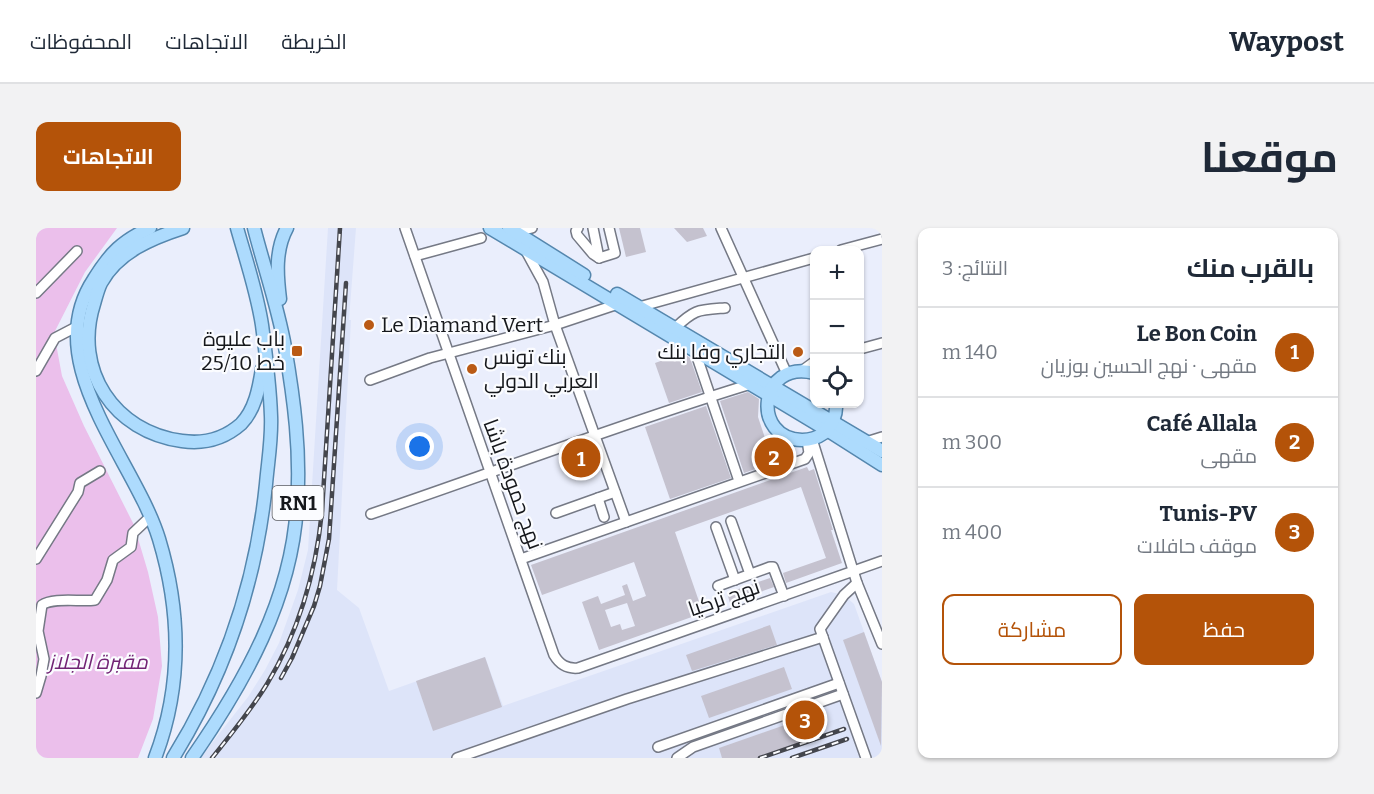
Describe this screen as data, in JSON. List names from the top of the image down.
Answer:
{
  "streets": {
    "main road": ["RN1"],
    "street": ["نهج حمودة باشا", "نهج تركيا"]
  },
  "crossings": [
    ["نهج حمودة باشا", "نهج تركيا"]
  ],
  "parks": ["مقبرة الجلاز"],
  "places": {
    "other": ["Le Diamand Vert", "التجاري وفا بنك", "بنك تونس العربي الدولي"],
    "transit": ["باب عليوة خط 25/10"]
  },
  "page": {
    "header": "Waypost",
    "nav": ["الخريطة", "الاتجاهات", "المحفوظات"],
    "title": "موقعنا",
    "buttons": [
      "الاتجاهات",
      ["حفظ", "مشاركة"]
    ],
    "heading": ["بالقرب منك", "النتائج: 3"],
    "map_buttons": ["+", "−"],
    "list": [
      {
        "mark": "1",
        "name": "Le Bon Coin",
        "note": "مقهى · نهج الحسين بوزيان",
        "value": "140 m"
      },
      {
        "mark": "2",
        "name": "Café Allala",
        "note": "مقهى",
        "value": "300 m"
      },
      {
        "mark": "3",
        "name": "Tunis-PV",
        "note": "موقف حافلات",
        "value": "400 m"
      }
    ],
    "pins": ["2", "1", "3"]
  }
}
